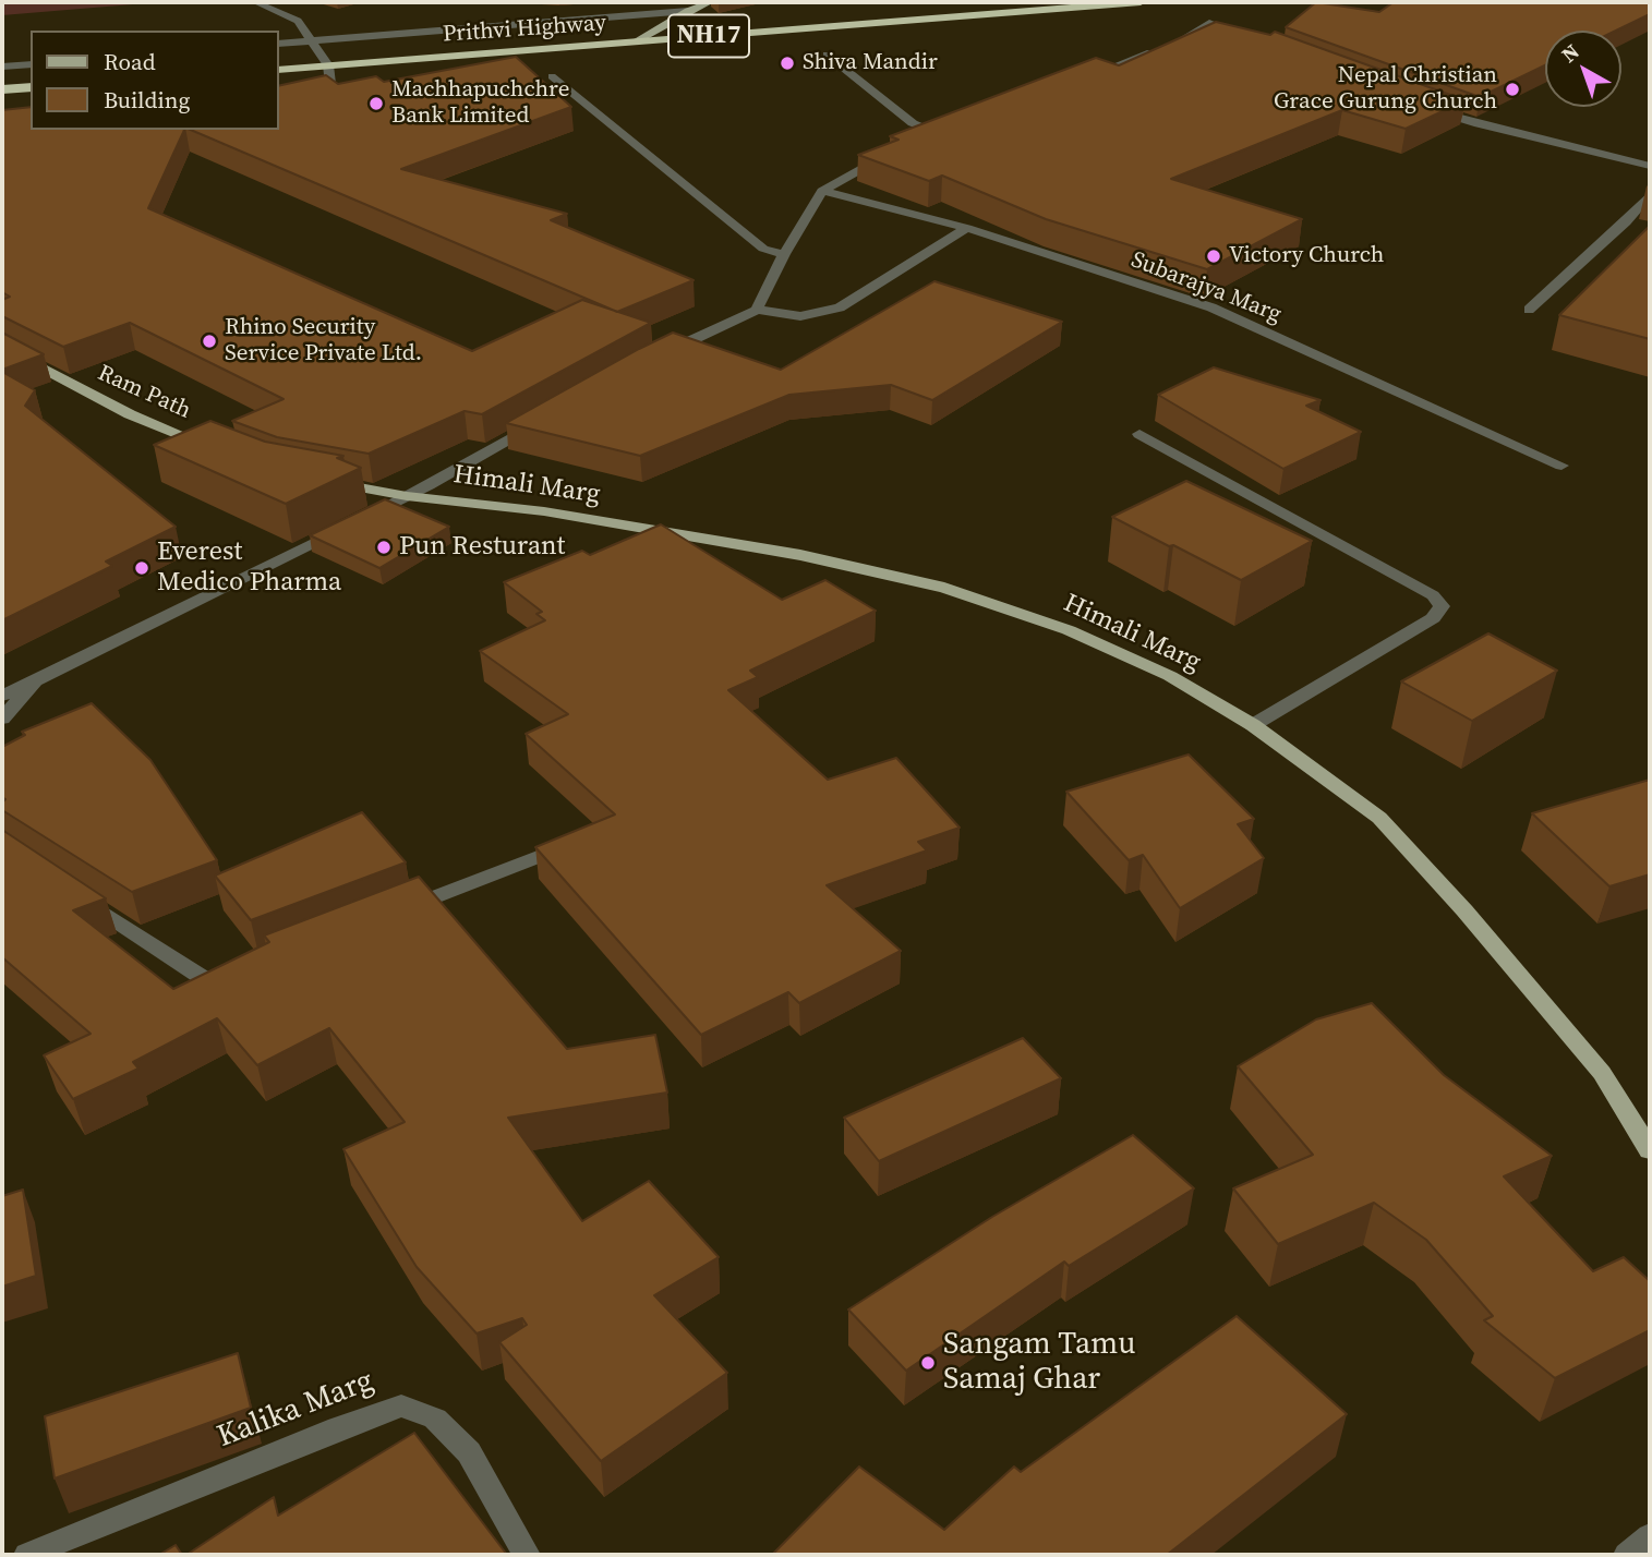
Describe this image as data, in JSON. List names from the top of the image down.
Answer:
{
  "streets": {
    "highway": ["Prithvi Highway", "NH17"],
    "main road": ["Ram Path", "Himali Marg"],
    "street": ["Subarajya Marg", "Kalika Marg"]
  },
  "places": [
    "Shiva Mandir",
    "Nepal Christian Grace Gurung Church",
    "Machhapuchchre Bank Limited",
    "Victory Church",
    "Rhino Security Service Private Ltd.",
    "Pun Resturant",
    "Everest Medico Pharma",
    "Sangam Tamu Samaj Ghar"
  ],
  "legend": ["Road", "Building"],
  "north": "top left"
}
